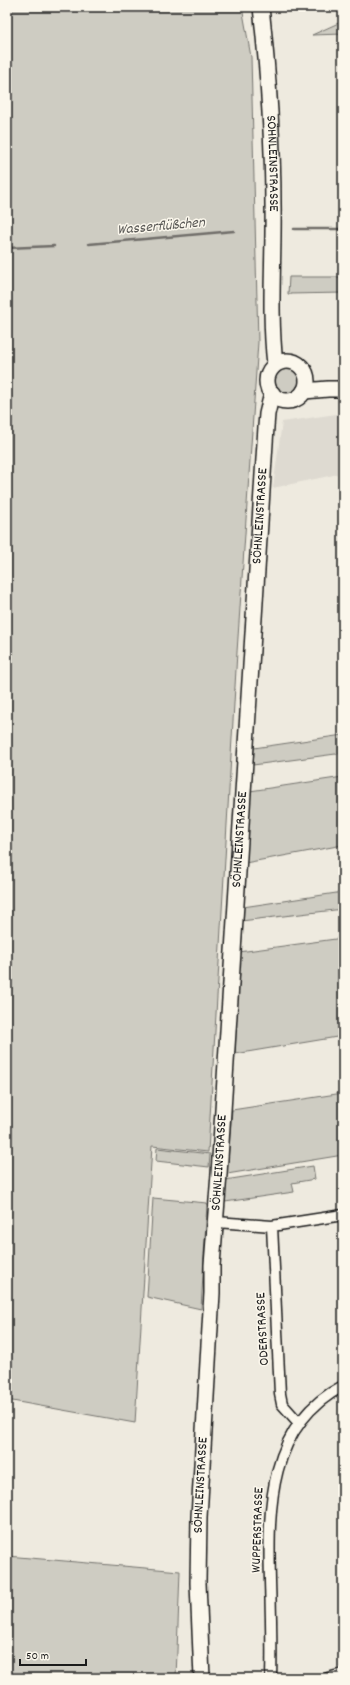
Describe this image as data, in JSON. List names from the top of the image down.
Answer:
{
  "streets": {
    "street": ["SÖHNLEINSTRASSE", "ODERSTRASSE", "WUPPERSTRASSE"]
  },
  "crossings": [
    ["ODERSTRASSE", "WUPPERSTRASSE"]
  ],
  "water": ["Wasserflüßchen"],
  "scale_bar": "50 m"
}
